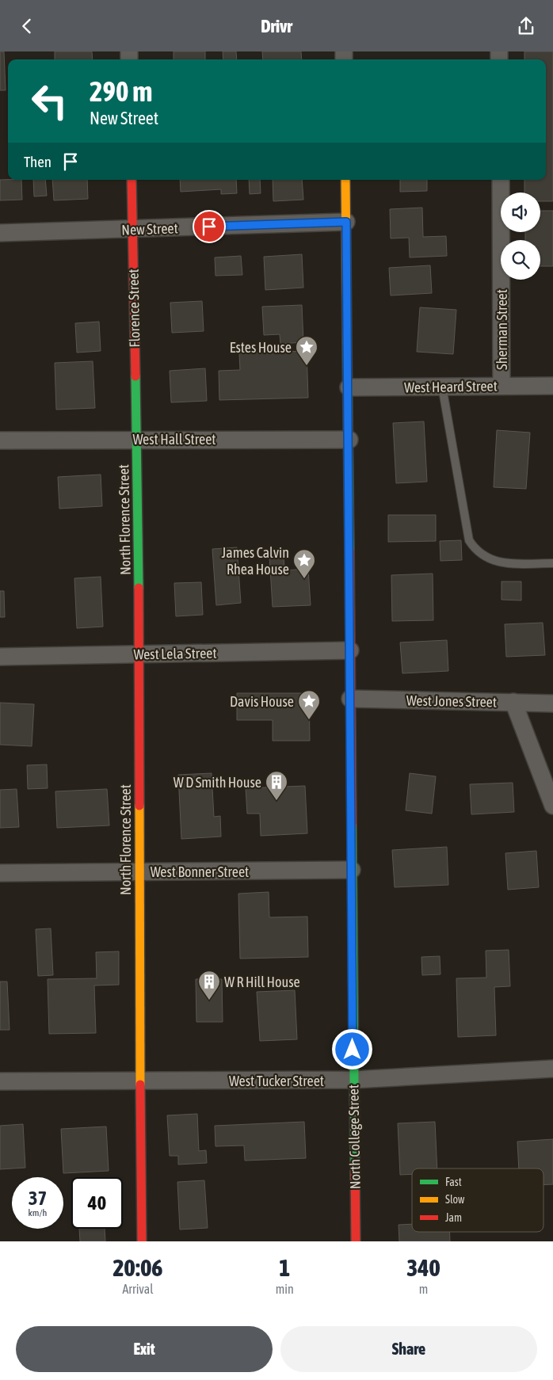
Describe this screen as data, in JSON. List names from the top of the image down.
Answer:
{
  "streets": {
    "street": [
      "New Street",
      "Florence Street",
      "Sherman Street",
      "West Heard Street",
      "West Hall Street",
      "North Florence Street",
      "West Lela Street",
      "West Jones Street",
      "West Bonner Street",
      "West Tucker Street",
      "North College Street"
    ]
  },
  "crossings": [
    ["New Street", "Florence Street"],
    ["New Street", "North College Street"],
    ["Florence Street", "West Hall Street"],
    ["Florence Street", "North Florence Street"],
    ["Sherman Street", "West Heard Street"],
    ["West Heard Street", "North College Street"],
    ["West Hall Street", "North Florence Street"],
    ["West Hall Street", "North College Street"],
    ["North Florence Street", "West Lela Street"],
    ["North Florence Street", "West Bonner Street"],
    ["North Florence Street", "West Tucker Street"],
    ["West Lela Street", "North College Street"],
    ["West Jones Street", "North College Street"],
    ["West Bonner Street", "North College Street"],
    ["West Tucker Street", "North College Street"]
  ],
  "places": {
    "place": ["Estes House", "James Calvin Rhea House", "Davis House"],
    "building": ["W D Smith House", "W R Hill House"]
  },
  "legend": ["Fast", "Slow", "Jam"],
  "page": {
    "header": "Drivr",
    "turn": ["290 m", "New Street"],
    "then": "Then",
    "speed": "37 km/h",
    "limit": "40",
    "eta": [
      "20:06",
      "Arrival",
      "1",
      "min",
      "340",
      "m"
    ],
    "buttons": ["Exit", "Share"]
  }
}
